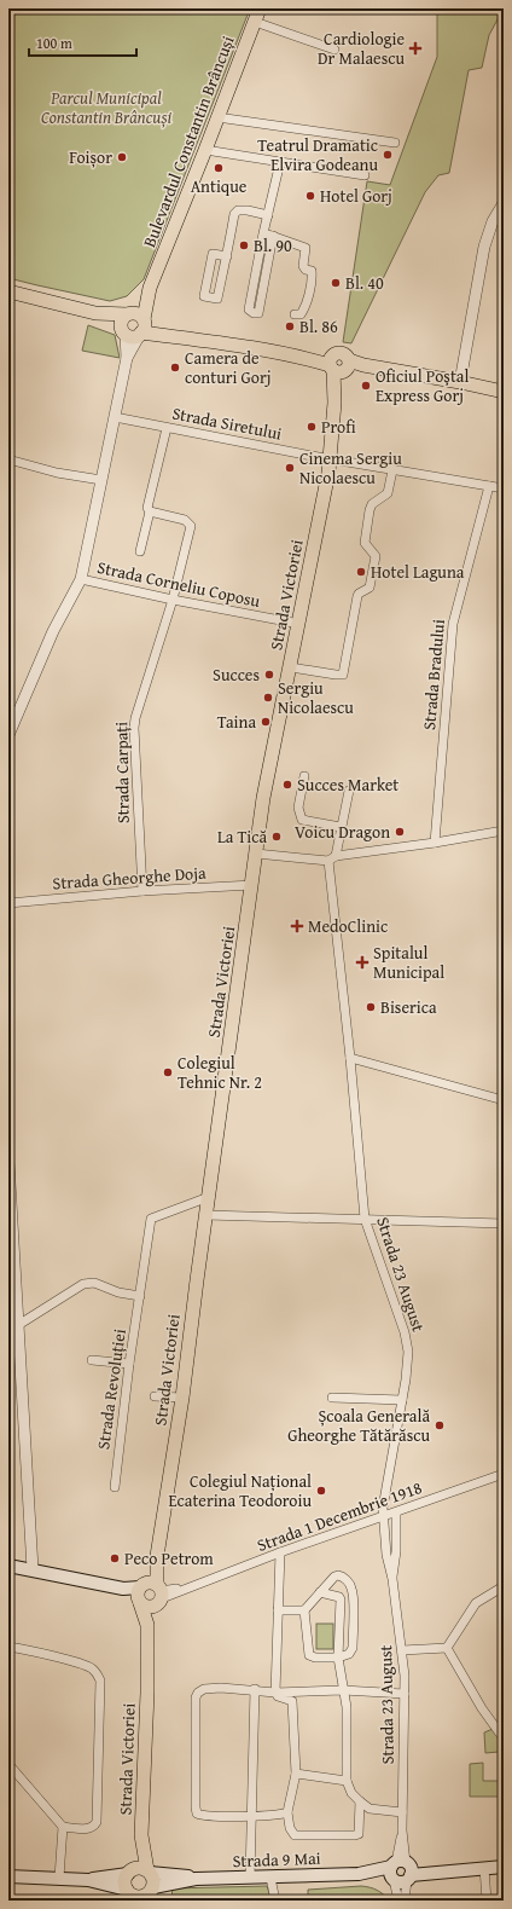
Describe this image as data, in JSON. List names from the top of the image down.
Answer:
{
  "streets": {
    "main road": ["Bulevardul Constantin Brâncuși", "Strada Victoriei", "Strada 9 Mai"],
    "street": [
      "Strada Siretului",
      "Strada Corneliu Coposu",
      "Strada Bradului",
      "Strada Carpați",
      "Strada Gheorghe Doja",
      "Strada 23 August",
      "Strada Revoluției",
      "Strada 1 Decembrie 1918"
    ]
  },
  "crossings": [
    ["Bulevardul Constantin Brâncuși", "Strada Siretului"],
    ["Bulevardul Constantin Brâncuși", "Strada Corneliu Coposu"],
    ["Strada Siretului", "Strada Victoriei"],
    ["Strada Siretului", "Strada Bradului"],
    ["Strada Corneliu Coposu", "Strada Victoriei"],
    ["Strada Corneliu Coposu", "Strada Carpați"],
    ["Strada Victoriei", "Strada Gheorghe Doja"],
    ["Strada Victoriei", "Strada Revoluției"],
    ["Strada Victoriei", "Strada 1 Decembrie 1918"],
    ["Strada Victoriei", "Strada 9 Mai"],
    ["Strada Carpați", "Strada Gheorghe Doja"],
    ["Strada 23 August", "Strada 1 Decembrie 1918"],
    ["Strada 23 August", "Strada 9 Mai"]
  ],
  "parks": ["Parcul Municipal Constantin Brâncuși"],
  "places": {
    "health": ["Cardiologie Dr Malaescu", "MedoClinic", "Spitalul Municipal"],
    "other": [
      "Teatrul Dramatic Elvira Godeanu",
      "Foișor",
      "Antique",
      "Hotel Gorj",
      "Bl. 90",
      "Bl. 40",
      "Bl. 86",
      "Camera de conturi Gorj",
      "Oficiul Poştal Express Gorj",
      "Profi",
      "Cinema Sergiu Nicolaescu",
      "Hotel Laguna",
      "Succes",
      "Sergiu Nicolaescu",
      "Taina",
      "Succes Market",
      "Voicu Dragon",
      "La Tică",
      "Biserica",
      "Colegiul Tehnic Nr. 2",
      "Școala Generală Gheorghe Tătărăscu",
      "Colegiul Național Ecaterina Teodoroiu",
      "Peco Petrom"
    ]
  },
  "scale_bar": "100 m"
}
